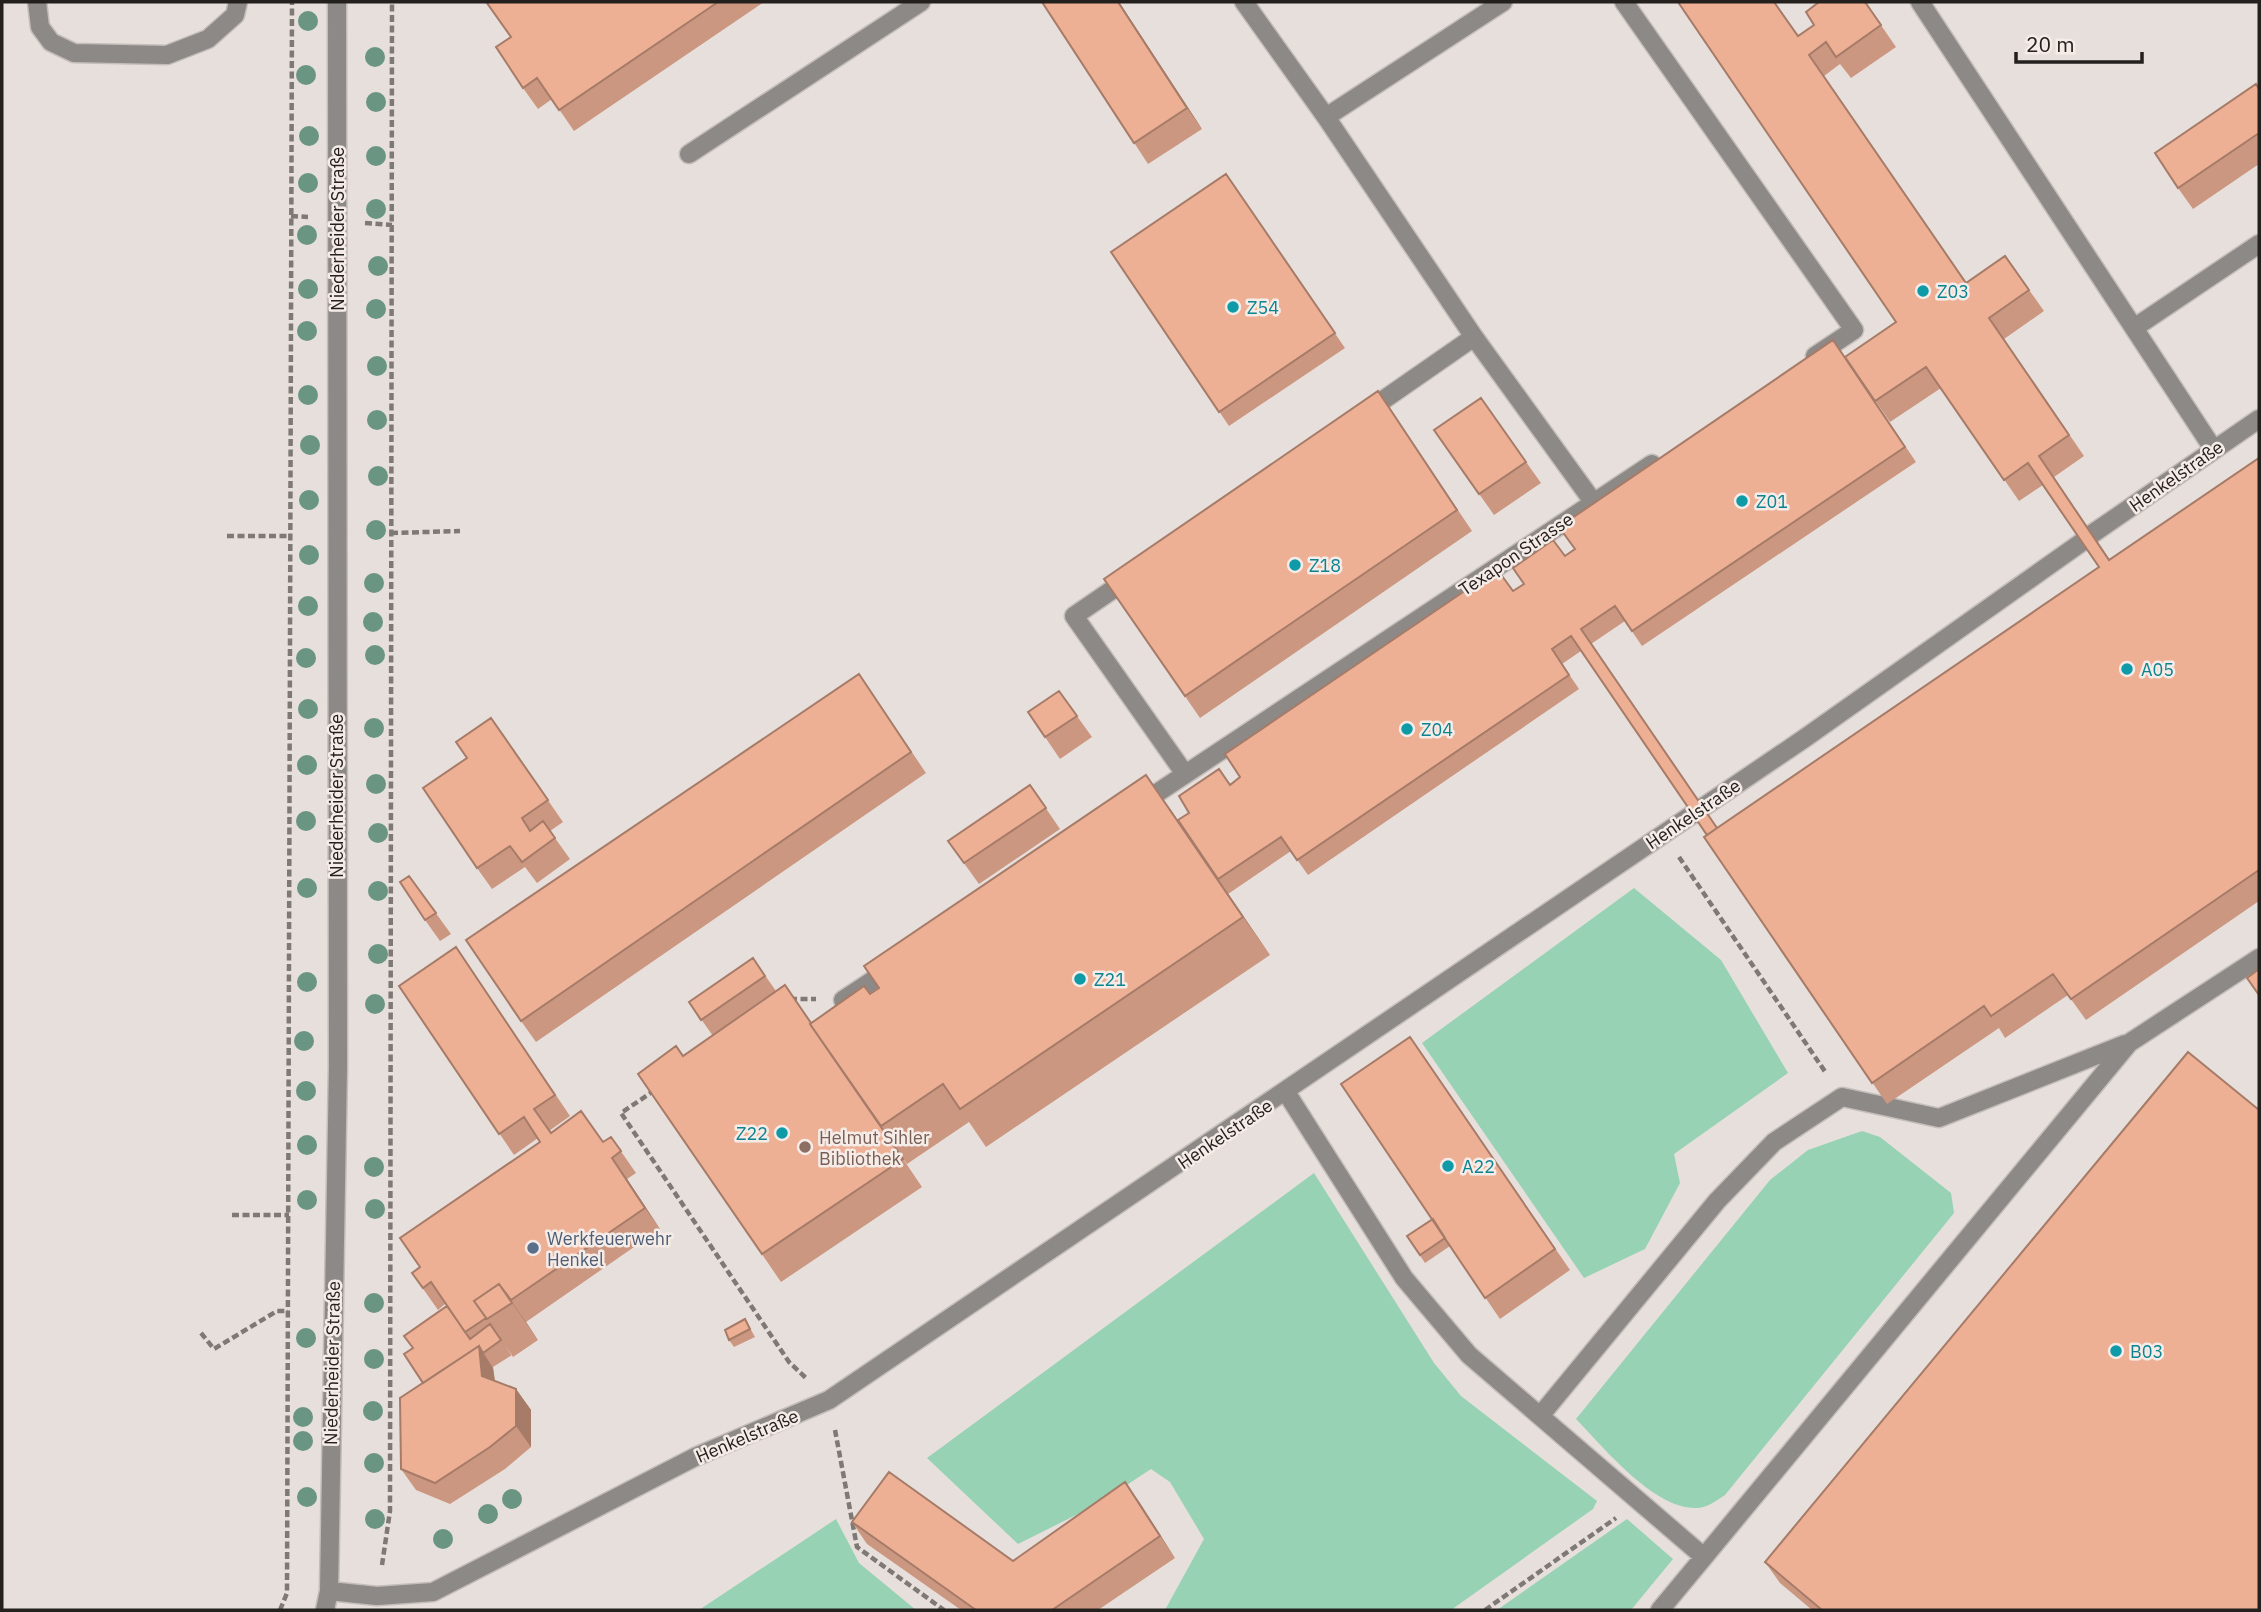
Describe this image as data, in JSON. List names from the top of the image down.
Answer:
{
  "streets": {
    "street": ["Niederheider Straße", "Henkelstraße", "Texapon Strasse"]
  },
  "crossings": [
    ["Niederheider Straße", "Henkelstraße"]
  ],
  "places": [
    "Z03",
    "Z54",
    "Z01",
    "Z18",
    "A05",
    "Z04",
    "Z21",
    "Z22",
    "Helmut Sihler Bibliothek",
    "A22",
    "Werkfeuerwehr Henkel",
    "B03"
  ],
  "scale_bar": "20 m"
}
